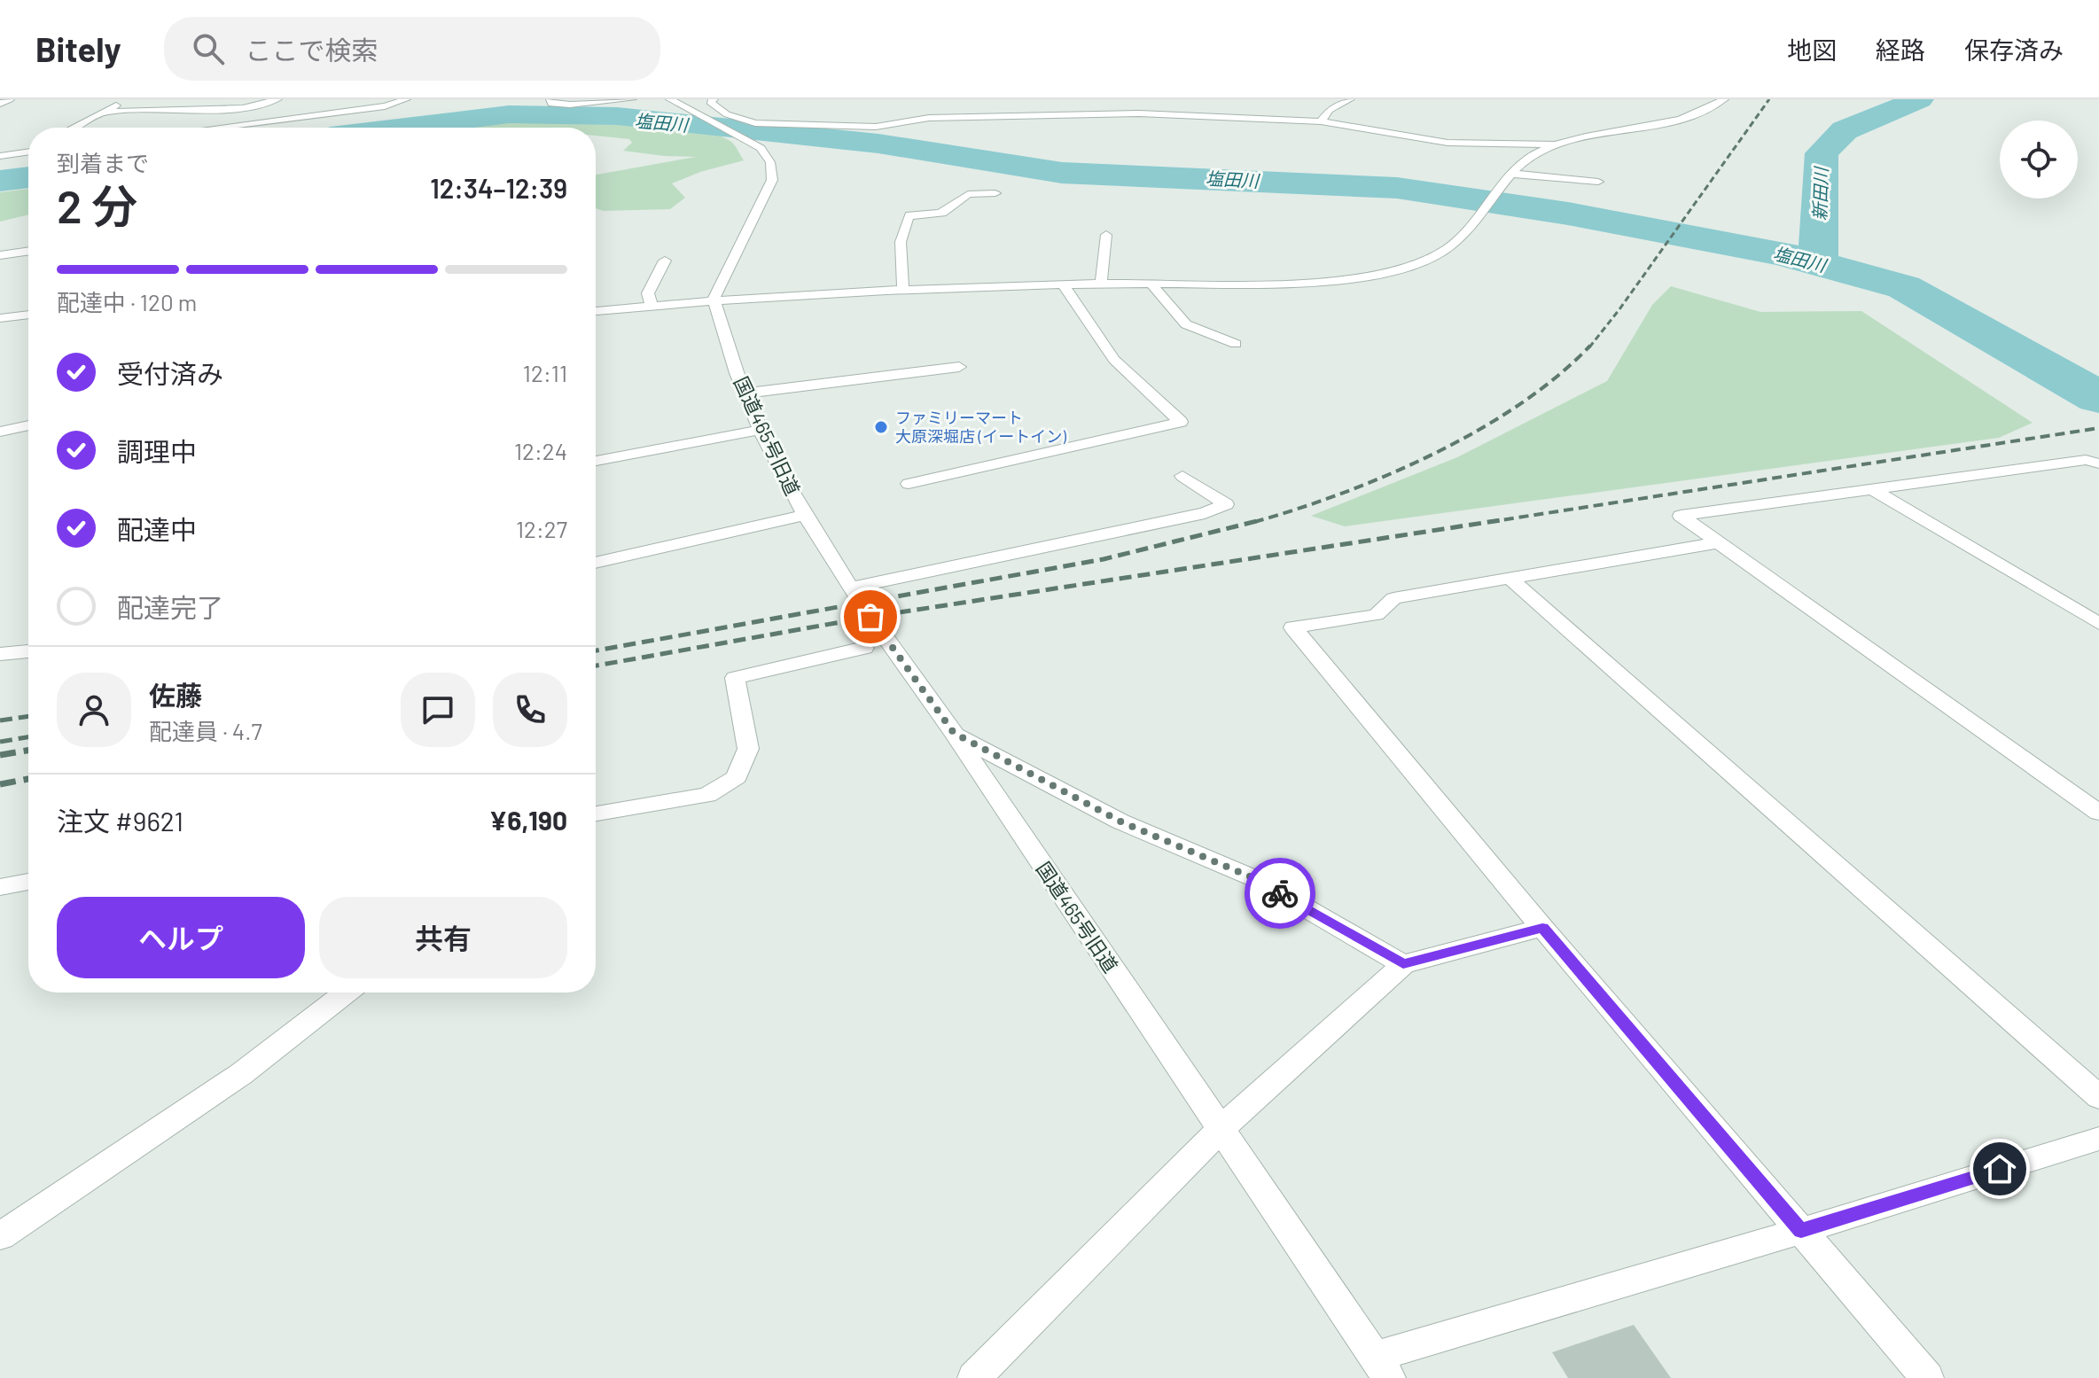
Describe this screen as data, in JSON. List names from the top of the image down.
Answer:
{
  "streets": {
    "street": ["国道465号旧道"]
  },
  "water": ["塩田川", "新田川"],
  "places": ["ファミリーマート 大原深堀店 (イートイン)"],
  "page": {
    "header": "Bitely",
    "search": "ここで検索",
    "nav": ["地図", "経路", "保存済み"],
    "heading": ["2 分", "到着まで", "12:34–12:39"],
    "panel": [
      "佐藤",
      "配達員 · 4.7",
      "注文 #9621",
      "¥6,190"
    ],
    "bar": "配達中 · 120 m",
    "list": [
      ["受付済み", "12:11"],
      ["調理中", "12:24"],
      ["配達中", "12:27"],
      "配達完了"
    ],
    "buttons": ["ヘルプ", "共有"]
  }
}
